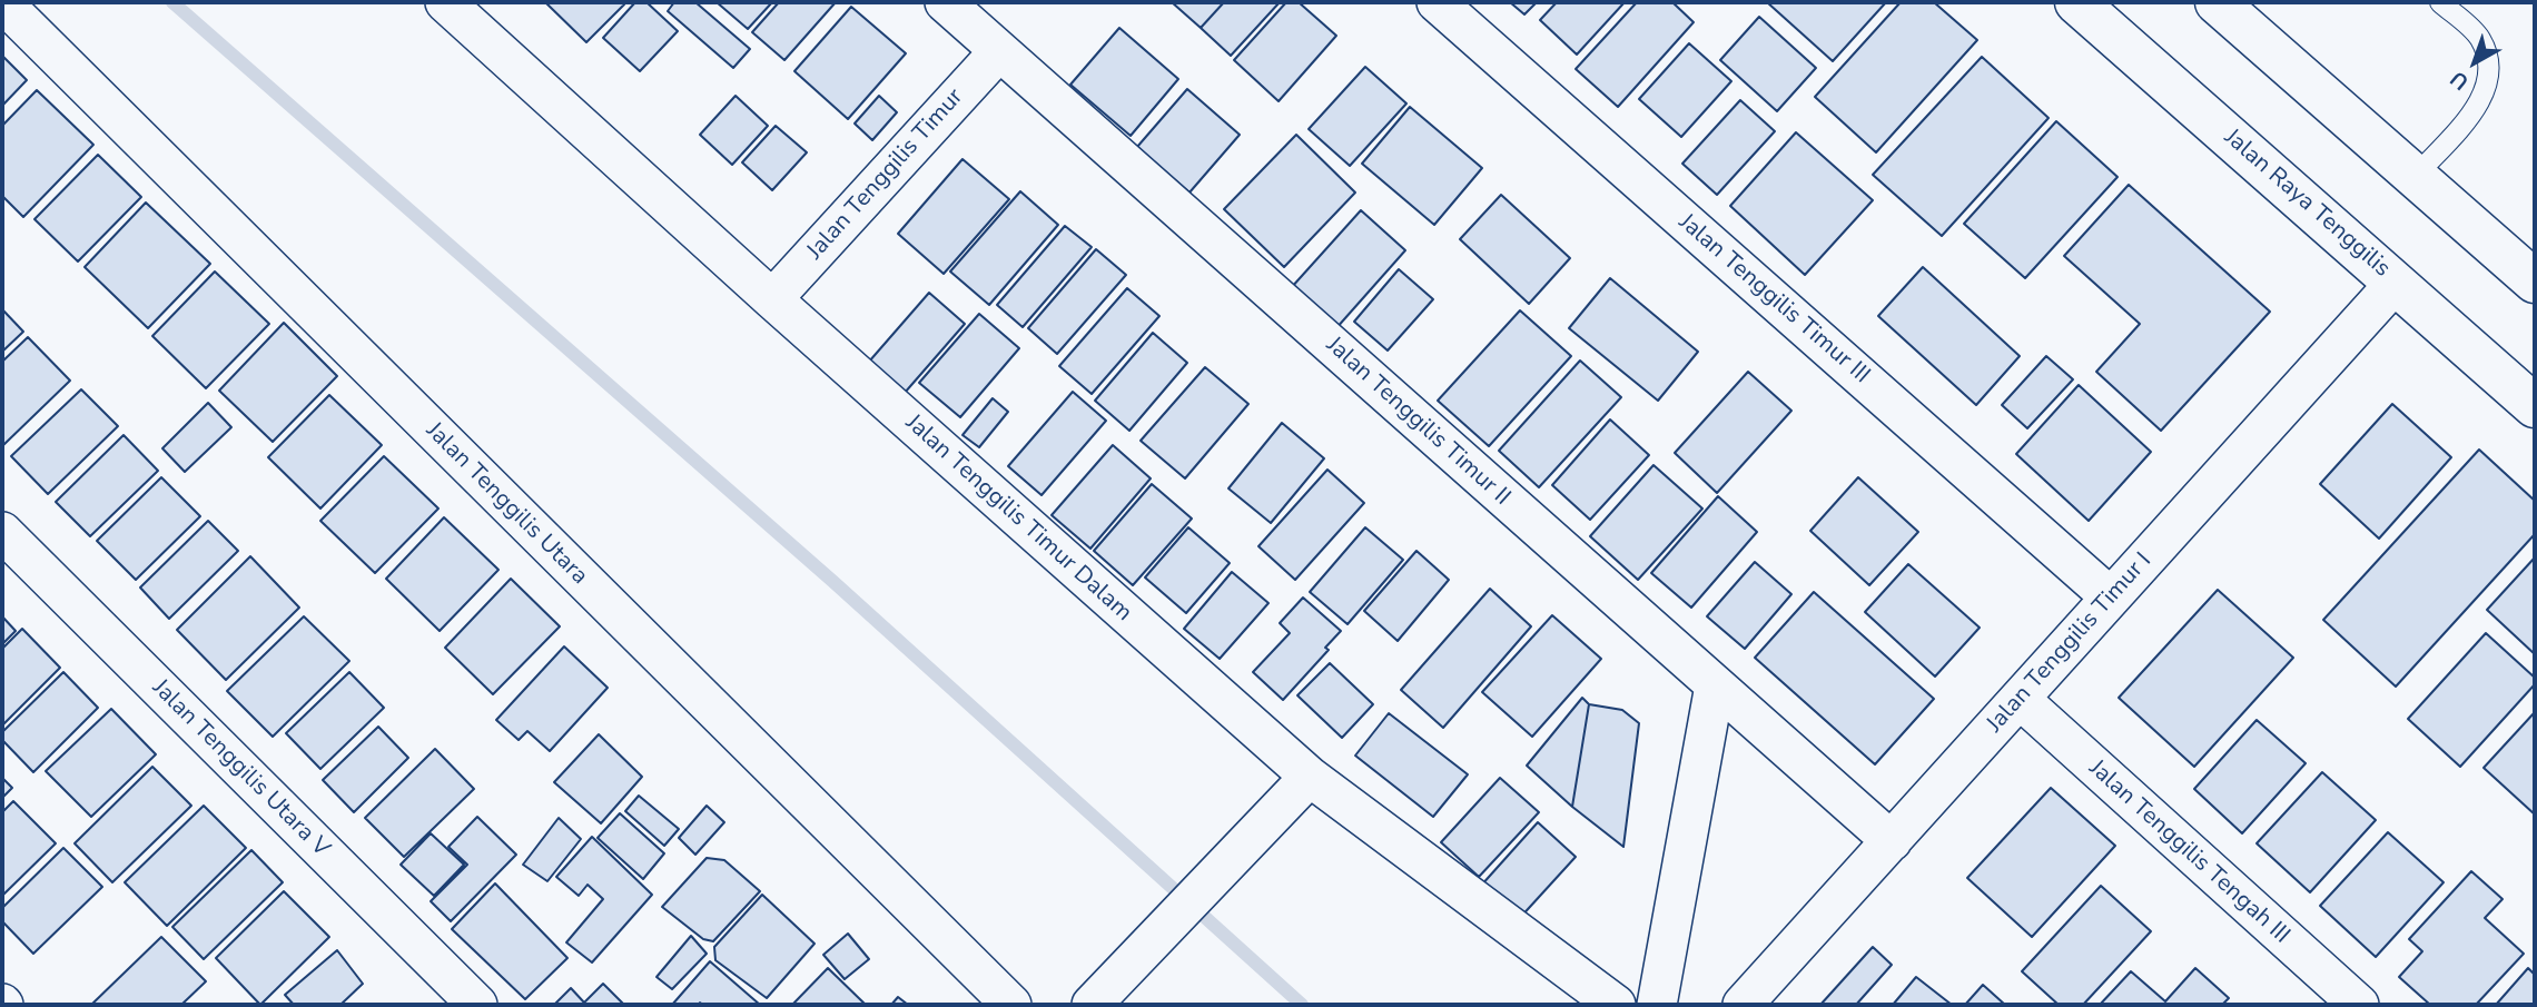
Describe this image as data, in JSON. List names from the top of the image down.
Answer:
{
  "streets": {
    "main road": ["Jalan Raya Tenggilis"],
    "street": [
      "Jalan Tenggilis Timur",
      "Jalan Tenggilis Timur III",
      "Jalan Tenggilis Timur II",
      "Jalan Tenggilis Utara",
      "Jalan Tenggilis Timur Dalam",
      "Jalan Tenggilis Timur I",
      "Jalan Tenggilis Utara V",
      "Jalan Tenggilis Tengah III"
    ]
  },
  "crossings": [
    ["Jalan Tenggilis Timur", "Jalan Tenggilis Timur II"],
    ["Jalan Tenggilis Timur", "Jalan Tenggilis Timur Dalam"],
    ["Jalan Raya Tenggilis", "Jalan Tenggilis Timur I"],
    ["Jalan Tenggilis Timur III", "Jalan Tenggilis Timur I"],
    ["Jalan Tenggilis Timur II", "Jalan Tenggilis Timur I"],
    ["Jalan Tenggilis Timur I", "Jalan Tenggilis Tengah III"]
  ],
  "north": "bottom left"
}
